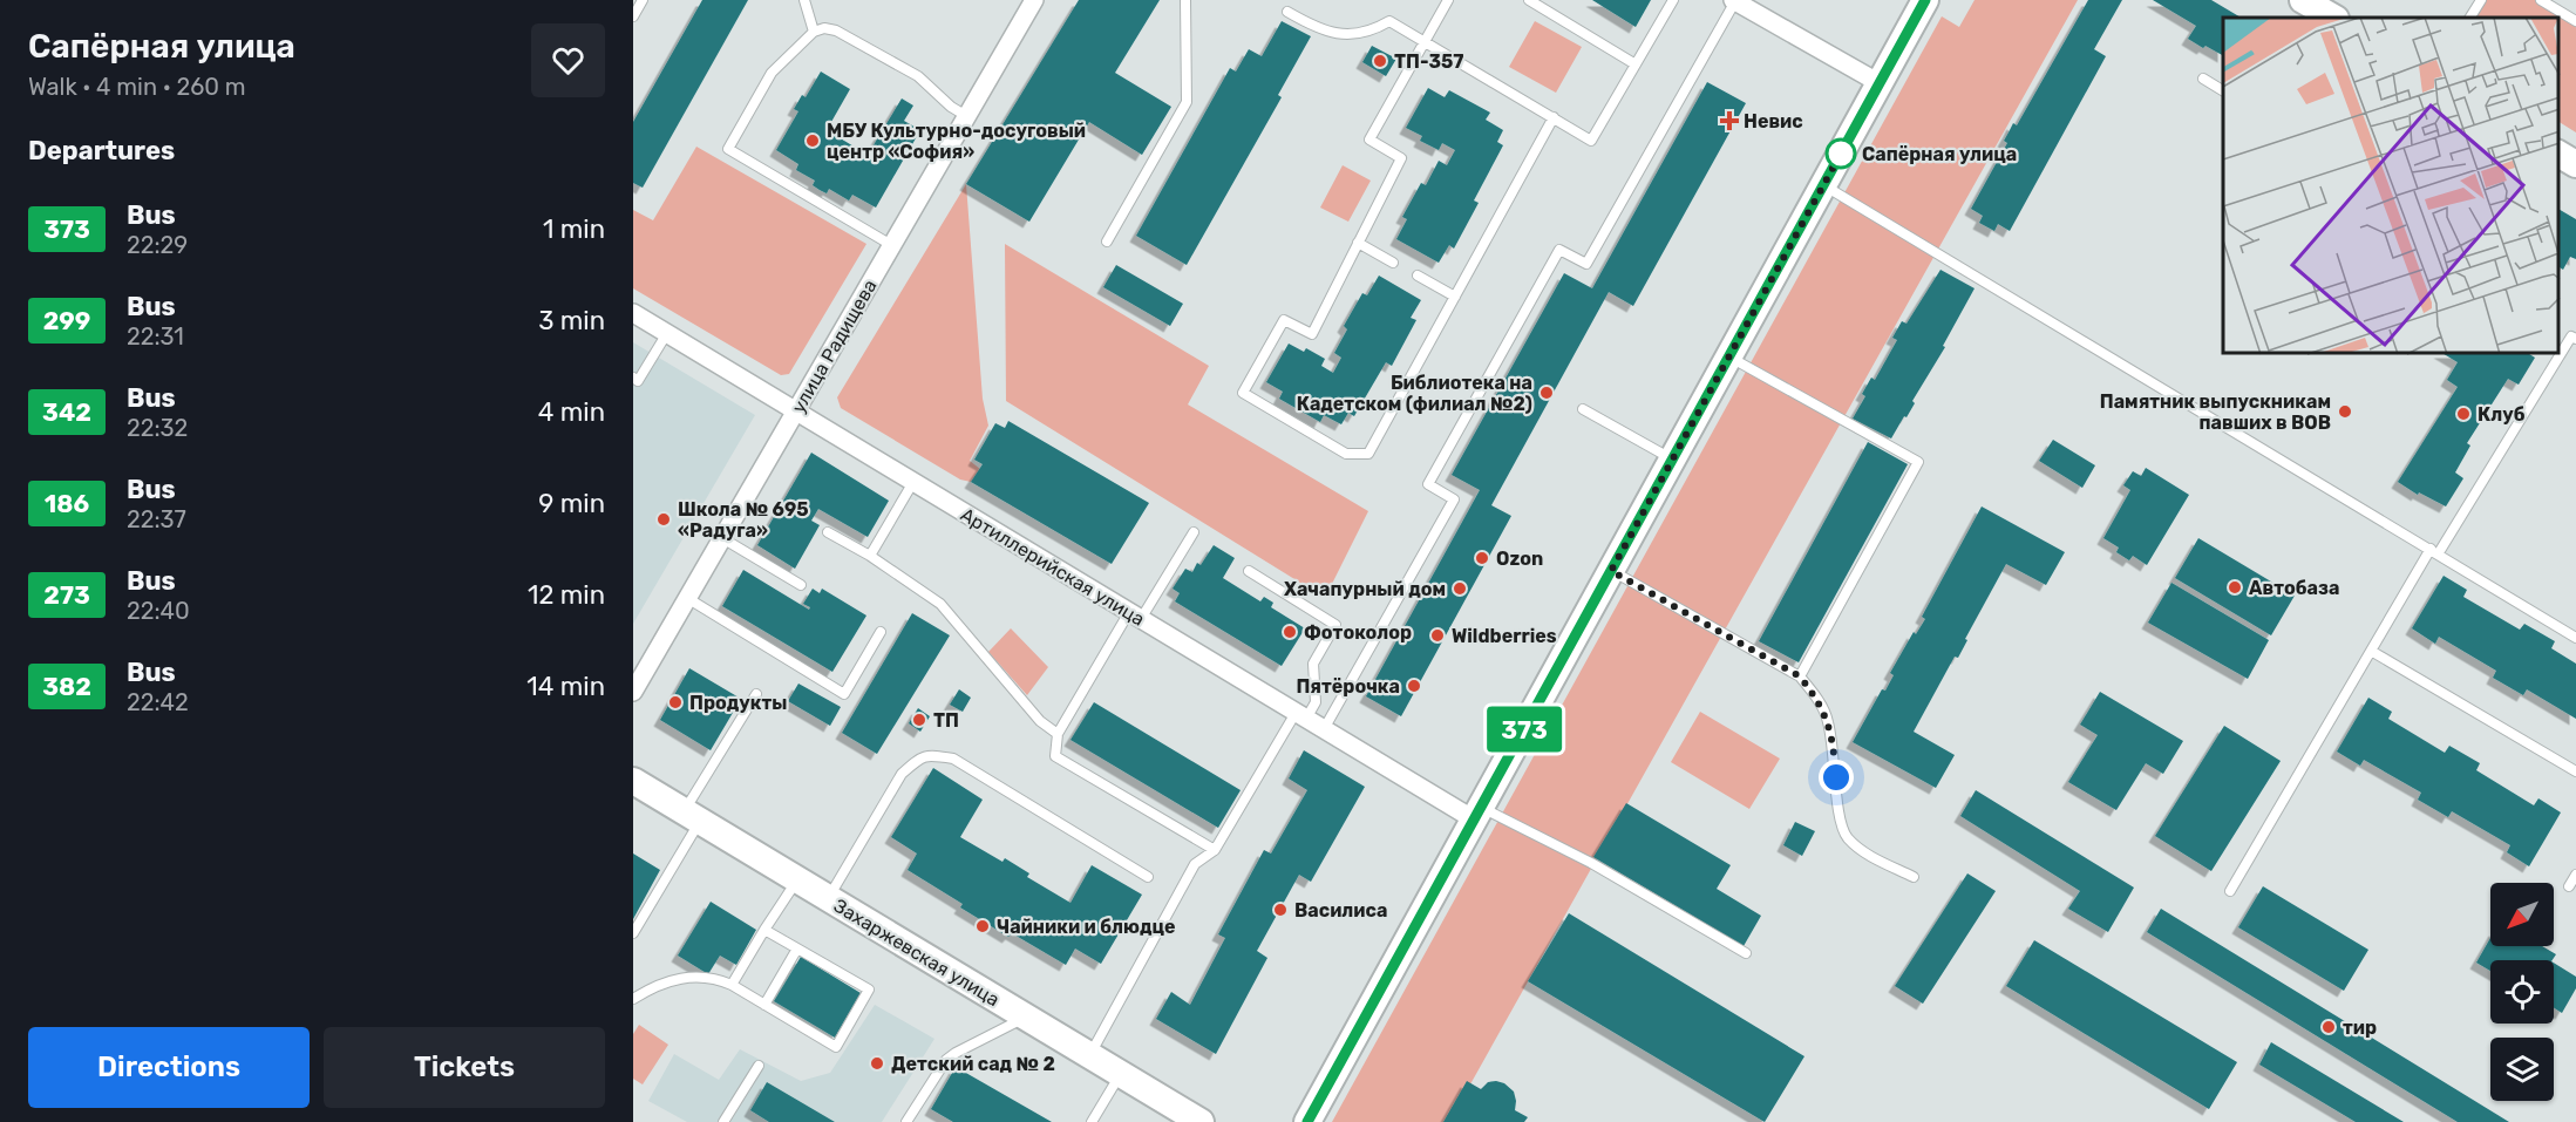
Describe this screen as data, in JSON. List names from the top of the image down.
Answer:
{
  "streets": {
    "street": ["улица Радищева", "Артиллерийская улица", "Захаржевская улица"]
  },
  "crossings": [
    ["улица Радищева", "Артиллерийская улица"]
  ],
  "places": {
    "other": [
      "ТП-357",
      "МБУ Культурно-досуговый центр «София»",
      "Сапёрная улица",
      "Библиотека на Кадетском (филиал №2)",
      "Памятник выпускникам павших в ВОВ",
      "Клуб",
      "Школа № 695 «Радуга»",
      "Ozon",
      "Автобаза",
      "Хачапурный дом",
      "Фотоколор",
      "Wildberries",
      "Пятёрочка",
      "Продукты",
      "ТП",
      "Василиса",
      "Чайники и блюдце",
      "тир",
      "Детский сад № 2"
    ],
    "health": ["Невис"]
  },
  "lines": ["bus line 373"],
  "north": "bottom left",
  "page": {
    "heading": [
      ["Сапёрная улица", "Walk · 4 min · 260 m"],
      "Departures"
    ],
    "on_map": "373",
    "list": [
      {
        "mark": "373",
        "name": "Bus",
        "note": "22:29",
        "value": "1 min"
      },
      {
        "mark": "299",
        "name": "Bus",
        "note": "22:31",
        "value": "3 min"
      },
      {
        "mark": "342",
        "name": "Bus",
        "note": "22:32",
        "value": "4 min"
      },
      {
        "mark": "186",
        "name": "Bus",
        "note": "22:37",
        "value": "9 min"
      },
      {
        "mark": "273",
        "name": "Bus",
        "note": "22:40",
        "value": "12 min"
      },
      {
        "mark": "382",
        "name": "Bus",
        "note": "22:42",
        "value": "14 min"
      }
    ],
    "buttons": ["Directions", "Tickets"]
  }
}
